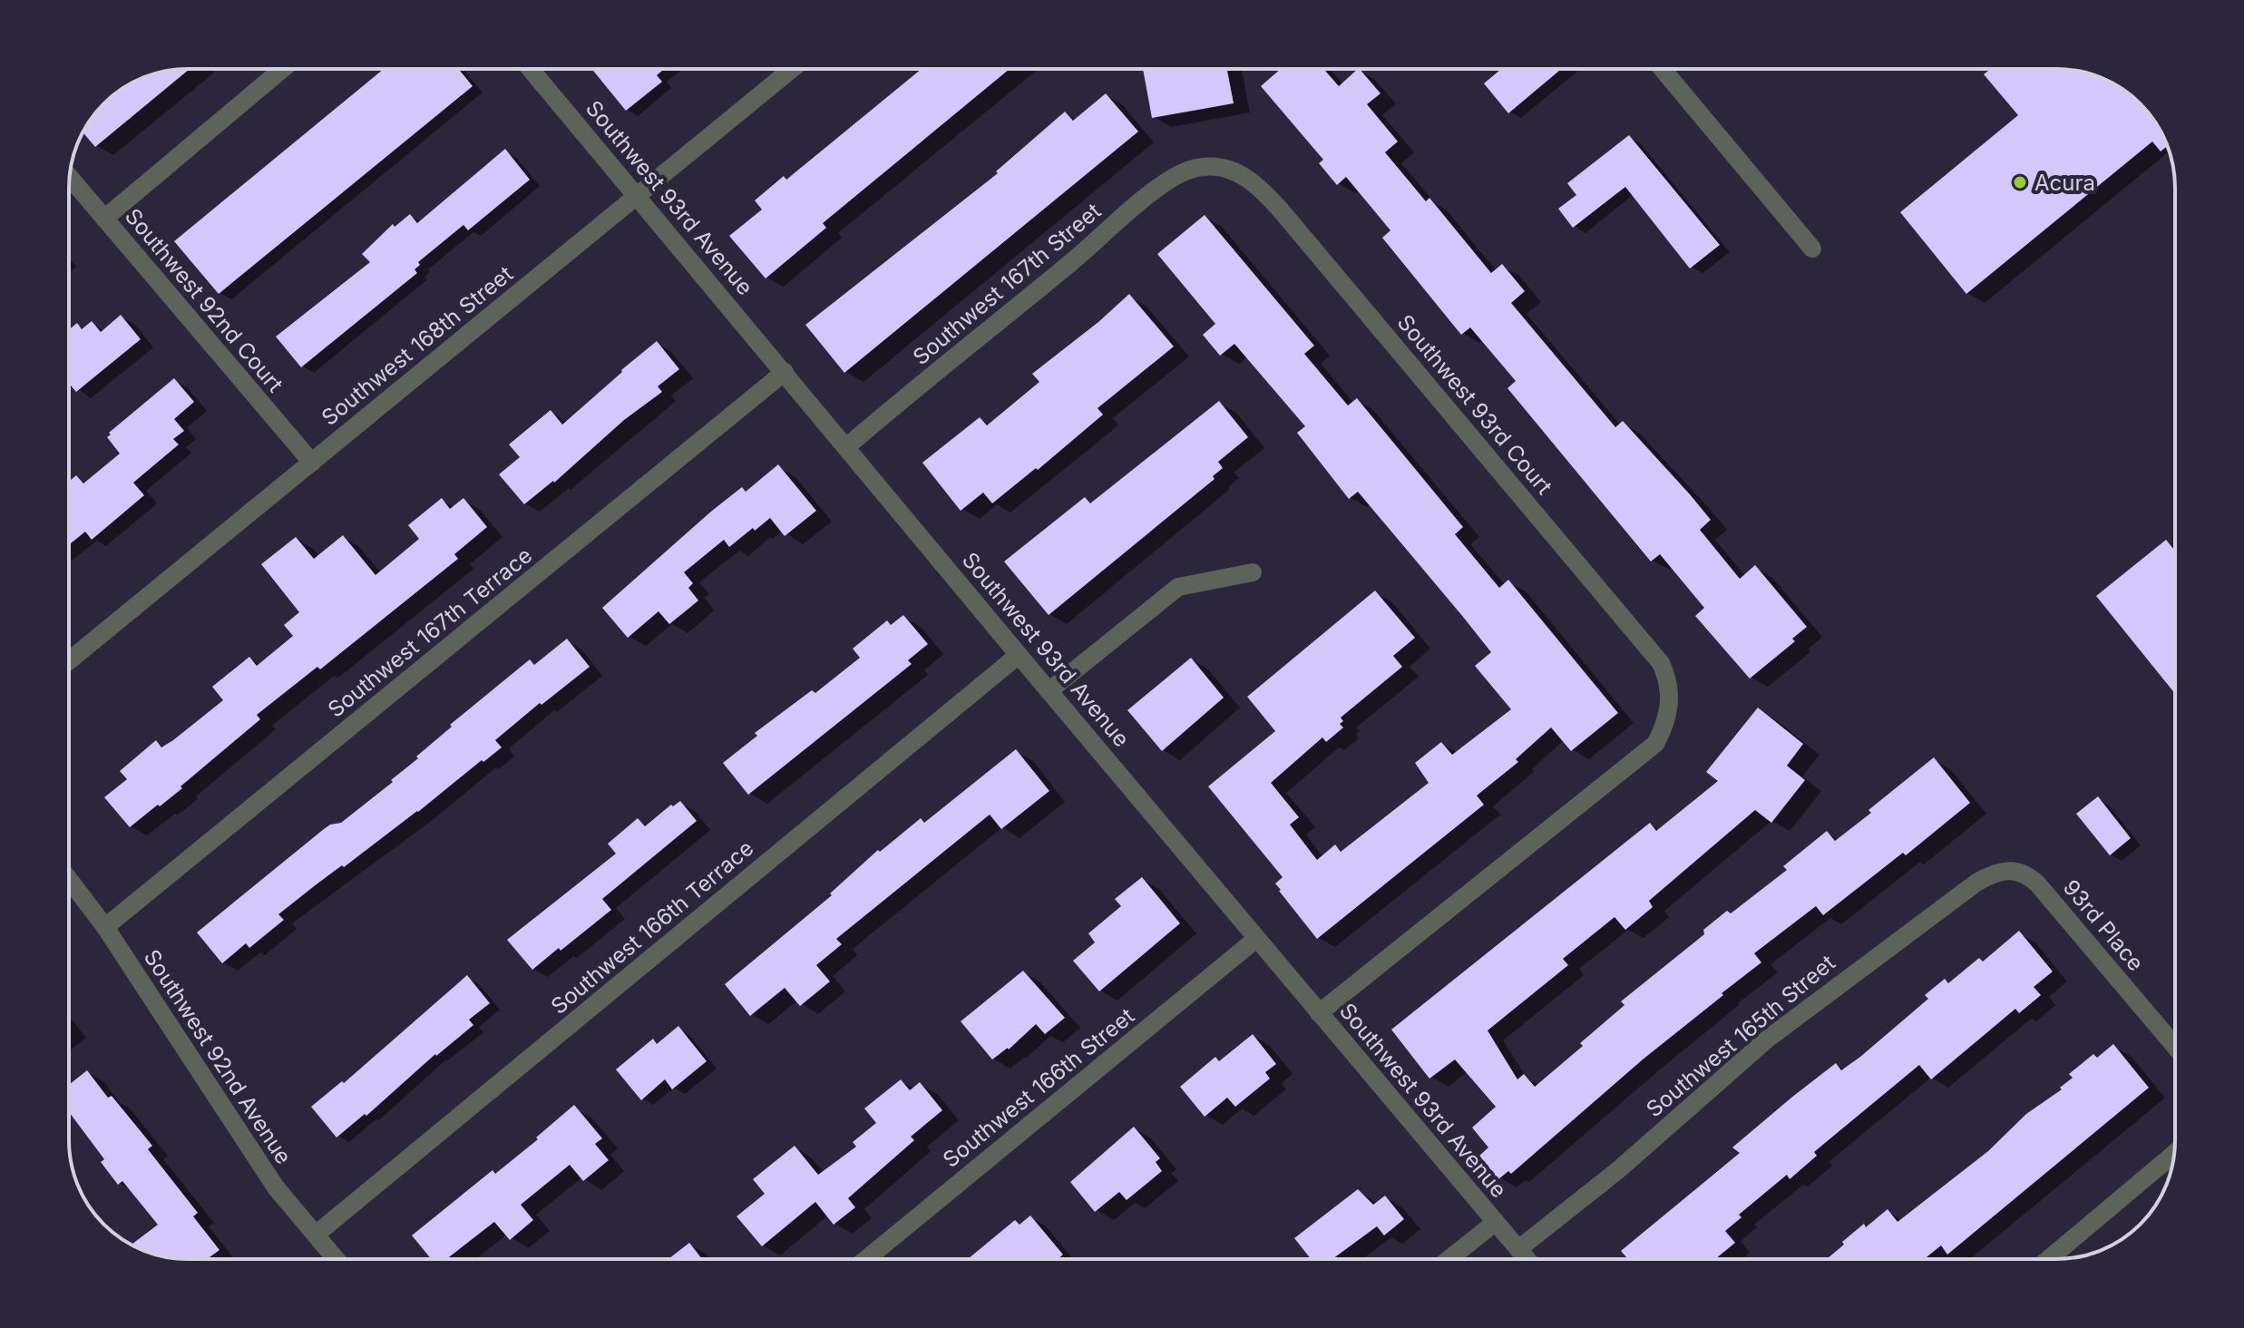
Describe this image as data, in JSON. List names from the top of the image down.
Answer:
{
  "streets": {
    "street": [
      "Southwest 93rd Avenue",
      "Southwest 167th Street",
      "Southwest 92nd Court",
      "Southwest 168th Street",
      "Southwest 93rd Court",
      "Southwest 167th Terrace",
      "93rd Place",
      "Southwest 166th Terrace",
      "Southwest 165th Street",
      "Southwest 92nd Avenue",
      "Southwest 166th Street"
    ]
  },
  "crossings": [
    ["Southwest 93rd Avenue", "Southwest 167th Street"],
    ["Southwest 93rd Avenue", "Southwest 168th Street"],
    ["Southwest 93rd Avenue", "Southwest 93rd Court"],
    ["Southwest 93rd Avenue", "Southwest 167th Terrace"],
    ["Southwest 93rd Avenue", "Southwest 166th Terrace"],
    ["Southwest 93rd Avenue", "Southwest 165th Street"],
    ["Southwest 93rd Avenue", "Southwest 166th Street"],
    ["Southwest 167th Street", "Southwest 93rd Court"],
    ["Southwest 92nd Court", "Southwest 168th Street"],
    ["Southwest 167th Terrace", "Southwest 92nd Avenue"],
    ["93rd Place", "Southwest 165th Street"],
    ["Southwest 166th Terrace", "Southwest 92nd Avenue"]
  ],
  "places": ["Acura"]
}
